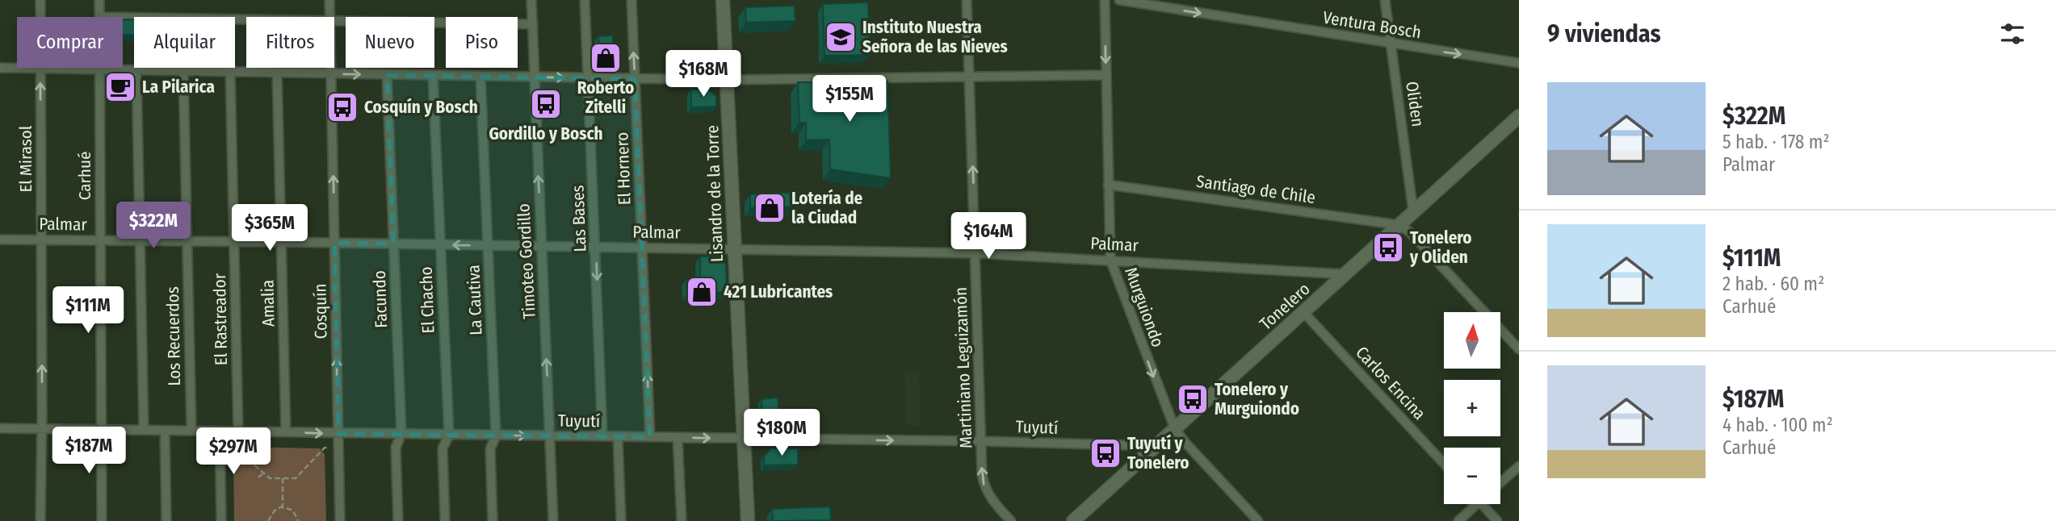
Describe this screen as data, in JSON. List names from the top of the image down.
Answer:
{
  "streets": {
    "street": [
      "Ventura Bosch",
      "Oliden",
      "El Mirasol",
      "El Hornero",
      "Carhué",
      "Santiago de Chile",
      "Lisandro de la Torre",
      "Las Bases",
      "Palmar",
      "Timoteo Gordillo",
      "Facundo",
      "El Chacho",
      "La Cautiva",
      "Amalia",
      "Tonelero",
      "Murguiondo",
      "Cosquín",
      "El Rastreador",
      "Los Recuerdos",
      "Martiniano Leguizamón",
      "Carlos Encina",
      "Tuyutí"
    ]
  },
  "crossings": [
    ["Ventura Bosch", "Oliden"],
    ["Oliden", "Tonelero"],
    ["El Mirasol", "Palmar"],
    ["El Mirasol", "Tuyutí"],
    ["El Hornero", "Palmar"],
    ["El Hornero", "Tuyutí"],
    ["Carhué", "Palmar"],
    ["Carhué", "Tuyutí"],
    ["Santiago de Chile", "Tonelero"],
    ["Santiago de Chile", "Murguiondo"],
    ["Lisandro de la Torre", "Palmar"],
    ["Lisandro de la Torre", "Tuyutí"],
    ["Las Bases", "Palmar"],
    ["Las Bases", "Tuyutí"],
    ["Palmar", "Timoteo Gordillo"],
    ["Palmar", "Facundo"],
    ["Palmar", "El Chacho"],
    ["Palmar", "La Cautiva"],
    ["Palmar", "Amalia"],
    ["Palmar", "Tonelero"],
    ["Palmar", "Murguiondo"],
    ["Palmar", "Cosquín"],
    ["Palmar", "El Rastreador"],
    ["Palmar", "Los Recuerdos"],
    ["Palmar", "Martiniano Leguizamón"],
    ["Timoteo Gordillo", "Tuyutí"],
    ["Facundo", "Tuyutí"],
    ["El Chacho", "Tuyutí"],
    ["La Cautiva", "Tuyutí"],
    ["Amalia", "Tuyutí"],
    ["Tonelero", "Murguiondo"],
    ["Tonelero", "Carlos Encina"],
    ["Tonelero", "Tuyutí"],
    ["Cosquín", "Tuyutí"],
    ["El Rastreador", "Tuyutí"],
    ["Los Recuerdos", "Tuyutí"],
    ["Martiniano Leguizamón", "Tuyutí"]
  ],
  "one_way": [
    "Ventura Bosch",
    "El Mirasol",
    "El Hornero",
    "Las Bases",
    "Timoteo Gordillo",
    "Murguiondo",
    "Cosquín",
    "Martiniano Leguizamón",
    "Tuyutí"
  ],
  "places": {
    "school or university": ["Instituto Nuestra Señora de las Nieves"],
    "shop": ["Roberto Zitelli", "Lotería de la Ciudad", "421 Lubricantes"],
    "cafe": ["La Pilarica"],
    "bus stop": [
      "Gordillo y Bosch",
      "Cosquín y Bosch",
      "Tonelero y Oliden",
      "Tonelero y Murguiondo",
      "Tuyutí y Tonelero"
    ]
  },
  "north": "top",
  "page": {
    "heading": "9 viviendas",
    "chip": [
      "Comprar",
      "Alquilar",
      "Filtros",
      "Nuevo",
      "Piso"
    ],
    "price": [
      "$168M",
      "$155M",
      "$322M",
      "$365M",
      "$164M",
      "$111M",
      "$180M",
      "$187M",
      "$297M"
    ],
    "list": [
      {
        "name": "$322M",
        "note": "5 hab. · 178 m² · Palmar"
      },
      {
        "name": "$111M",
        "note": "2 hab. · 60 m² · Carhué"
      },
      {
        "name": "$187M",
        "note": "4 hab. · 100 m² · Carhué"
      }
    ],
    "map_buttons": ["+", "−"]
  }
}
